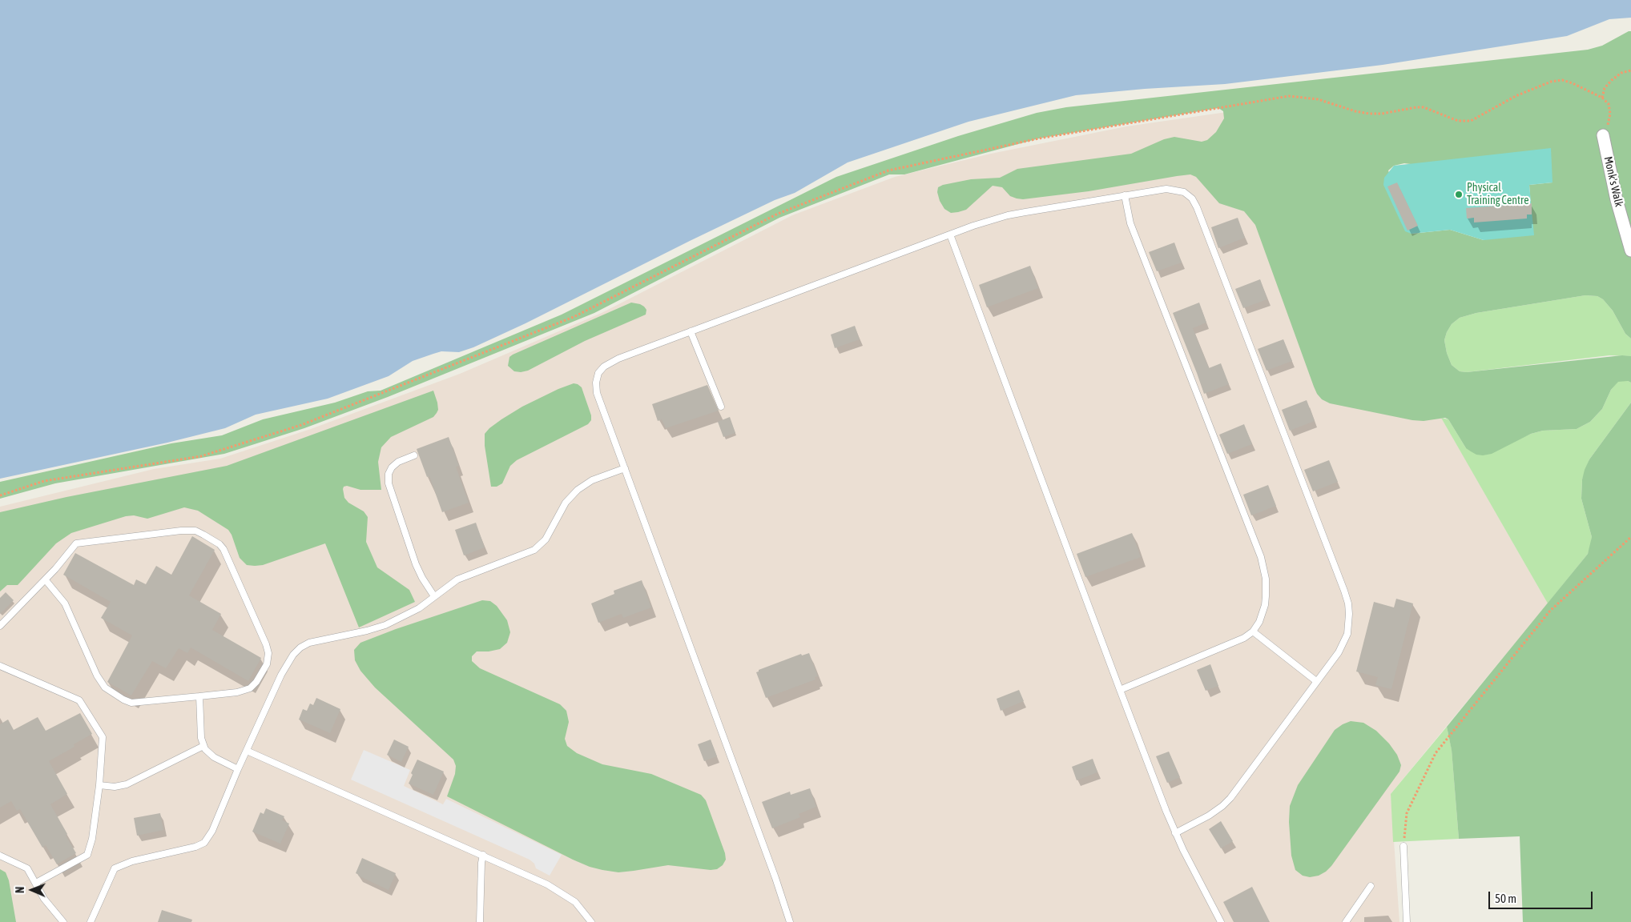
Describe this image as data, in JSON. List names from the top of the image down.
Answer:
{
  "streets": {
    "street": ["Monk's Walk"]
  },
  "places": ["Physical Training Centre"],
  "scale_bar": "50 m",
  "north": "left"
}
